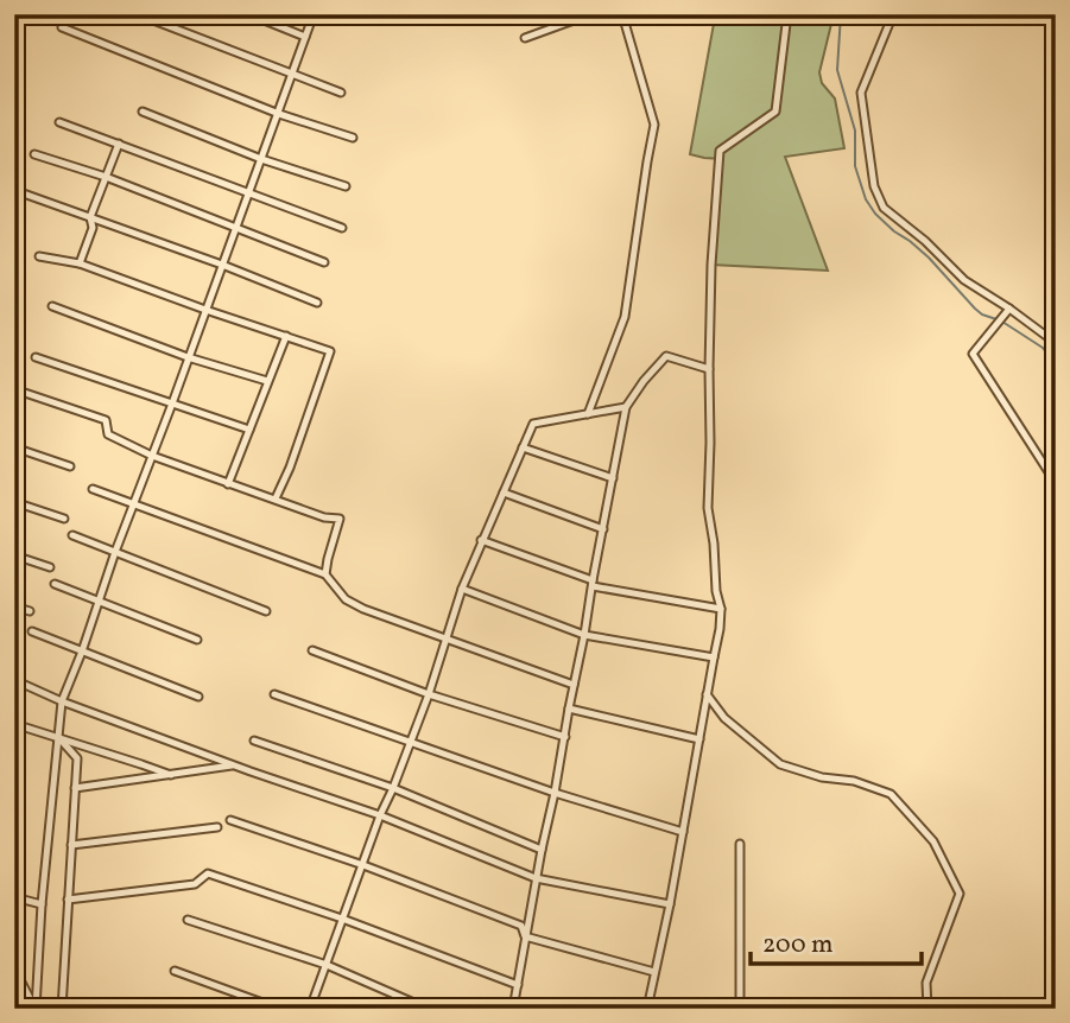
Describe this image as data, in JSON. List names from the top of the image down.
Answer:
{
  "scale_bar": "200 m"
}
